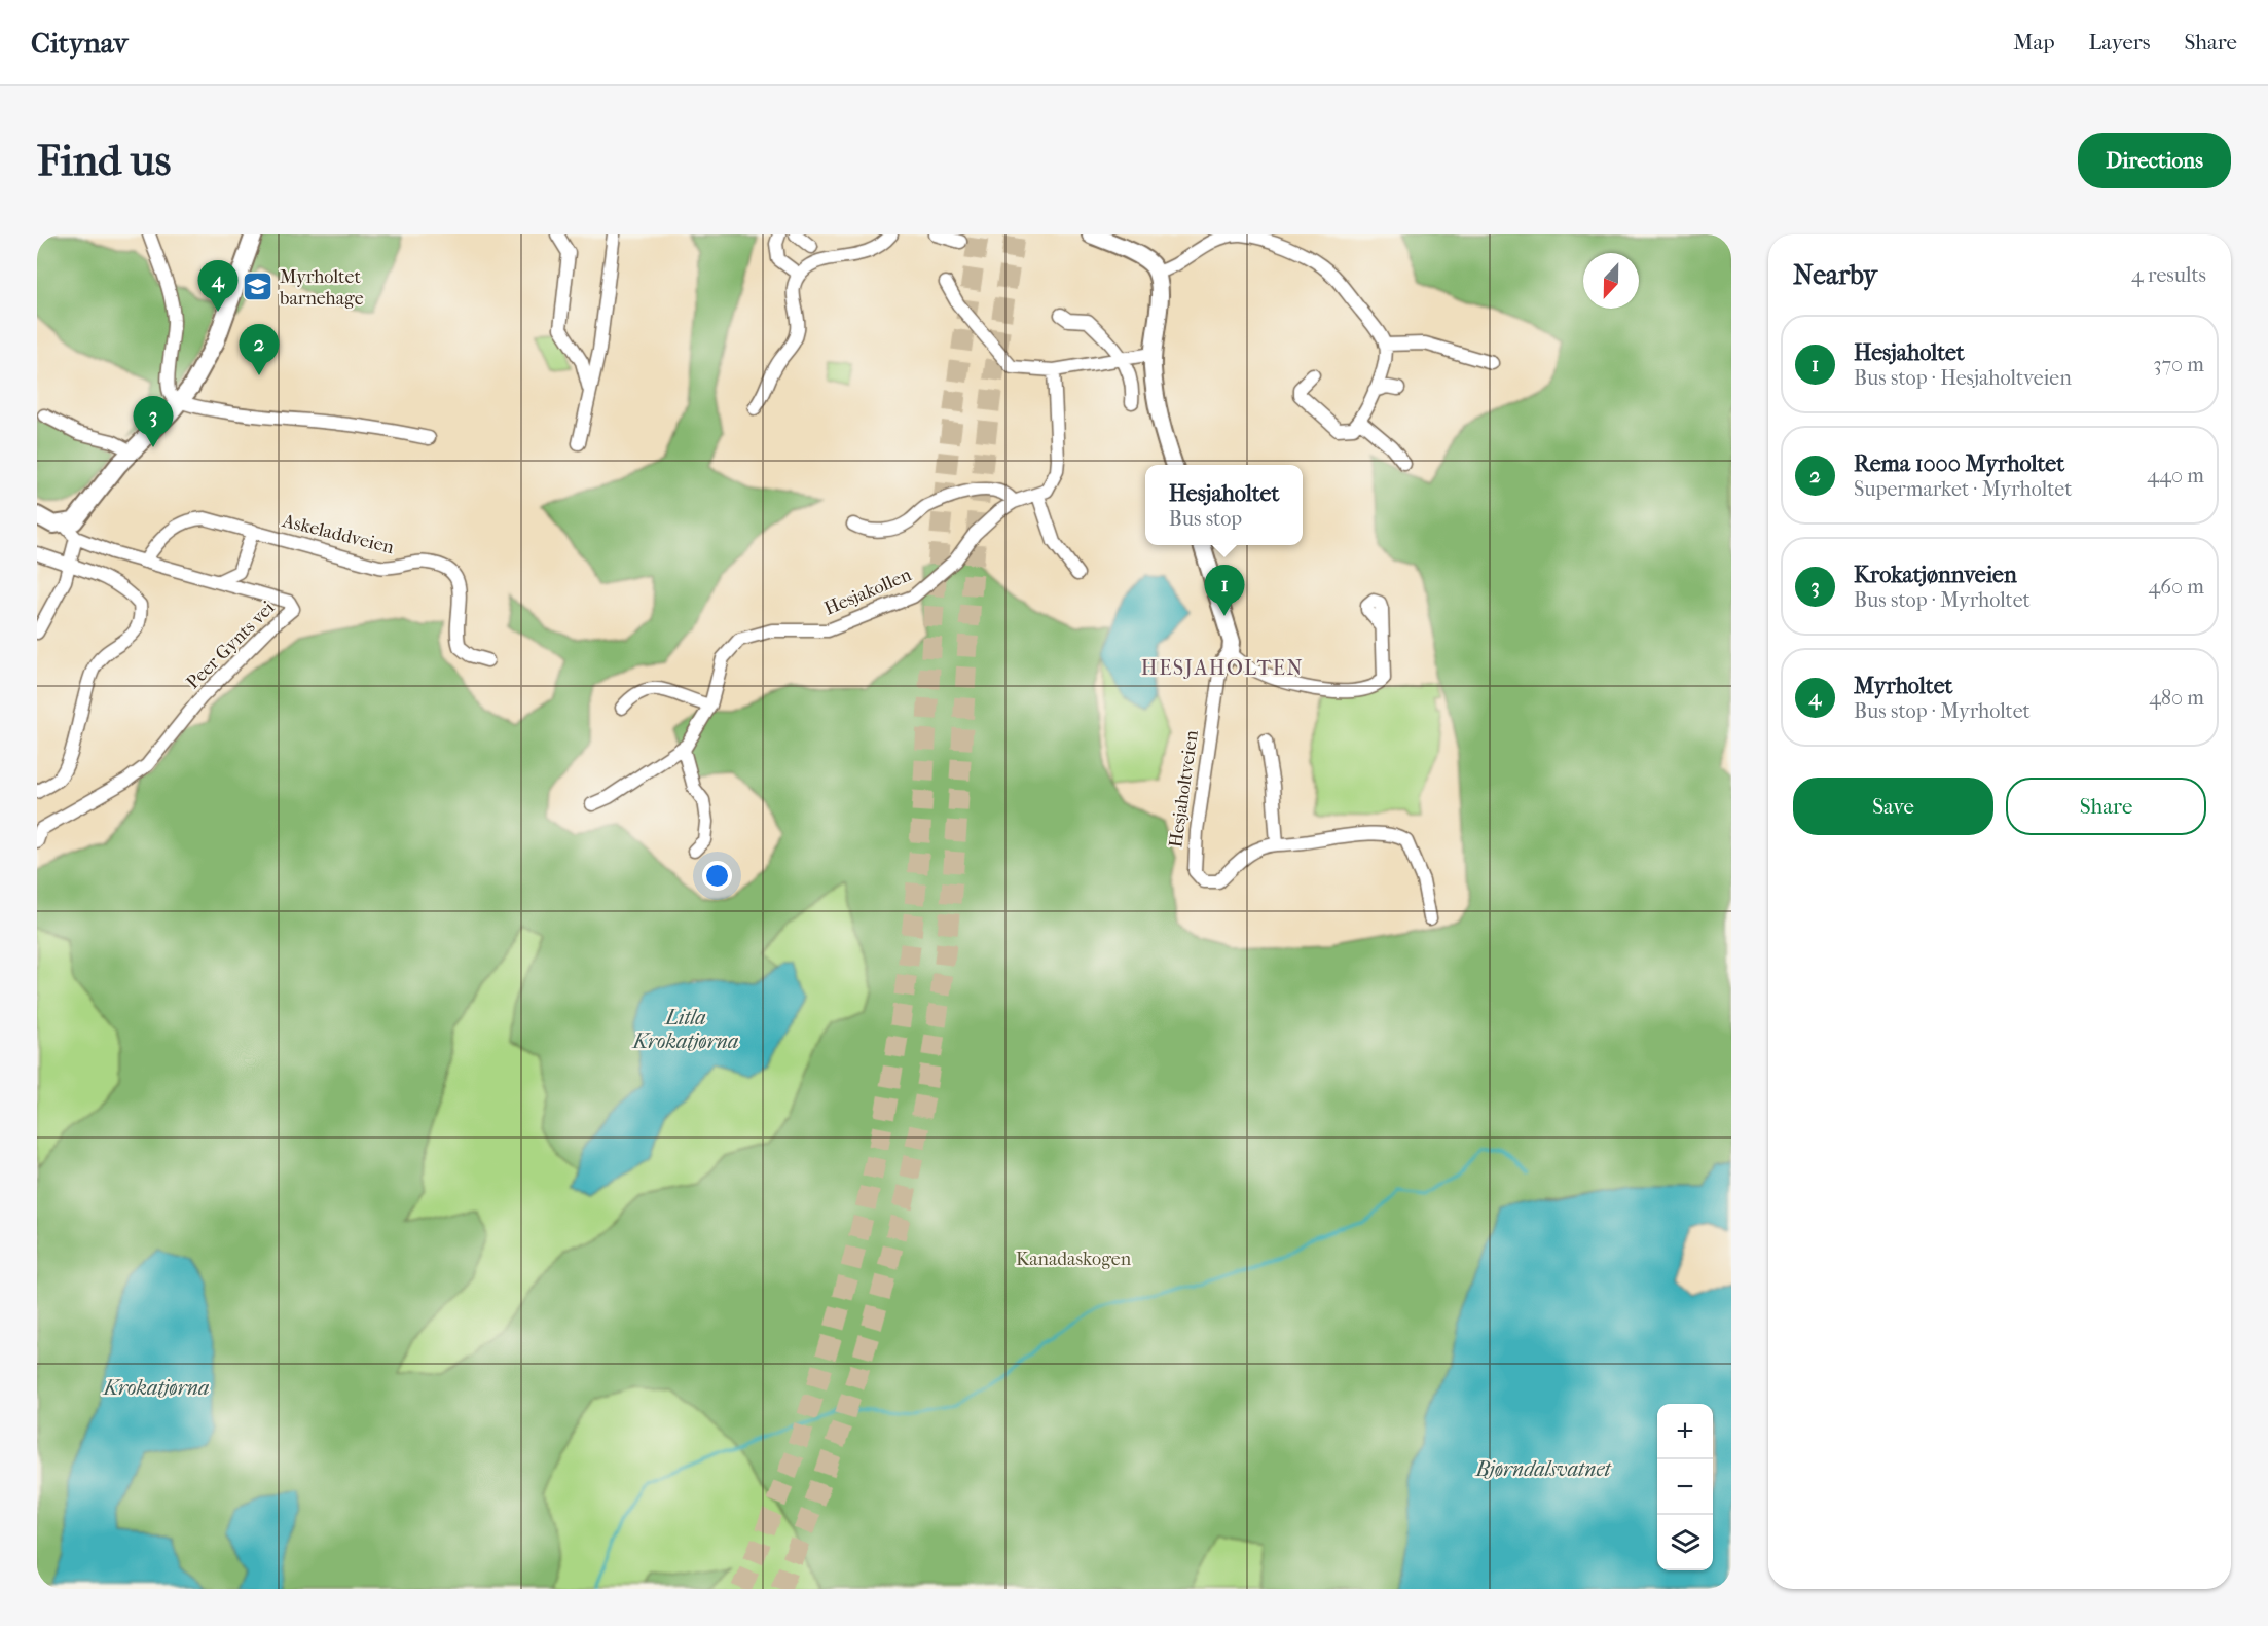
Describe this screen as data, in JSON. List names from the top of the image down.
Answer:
{
  "streets": {
    "main road": ["Hesjaholtveien"],
    "street": ["Askeladdveien", "Hesjakollen", "Peer Gynts vei"]
  },
  "crossings": [
    ["Askeladdveien", "Peer Gynts vei"]
  ],
  "districts": ["HESJAHOLTEN"],
  "water": ["Litla Krokatjørna", "Krokatjørna", "Bjørndalsvatnet"],
  "parks": ["Kanadaskogen"],
  "places": {
    "school or university": ["Myrholtet barnehage"]
  },
  "north": "bottom",
  "page": {
    "header": "Citynav",
    "nav": ["Map", "Layers", "Share"],
    "buttons": [
      "Directions",
      ["Save", "Share"]
    ],
    "title": "Find us",
    "heading": ["Nearby", "4 results"],
    "pins": [
      "4",
      "2",
      "3",
      "1"
    ],
    "list": [
      {
        "mark": "1",
        "name": "Hesjaholtet",
        "note": "Bus stop · Hesjaholtveien",
        "value": "370 m"
      },
      {
        "mark": "2",
        "name": "Rema 1000 Myrholtet",
        "note": "Supermarket · Myrholtet",
        "value": "440 m"
      },
      {
        "mark": "3",
        "name": "Krokatjønnveien",
        "note": "Bus stop · Myrholtet",
        "value": "460 m"
      },
      {
        "mark": "4",
        "name": "Myrholtet",
        "note": "Bus stop · Myrholtet",
        "value": "480 m"
      }
    ],
    "popup": ["Hesjaholtet", "Bus stop"],
    "map_buttons": ["+", "−"]
  }
}
